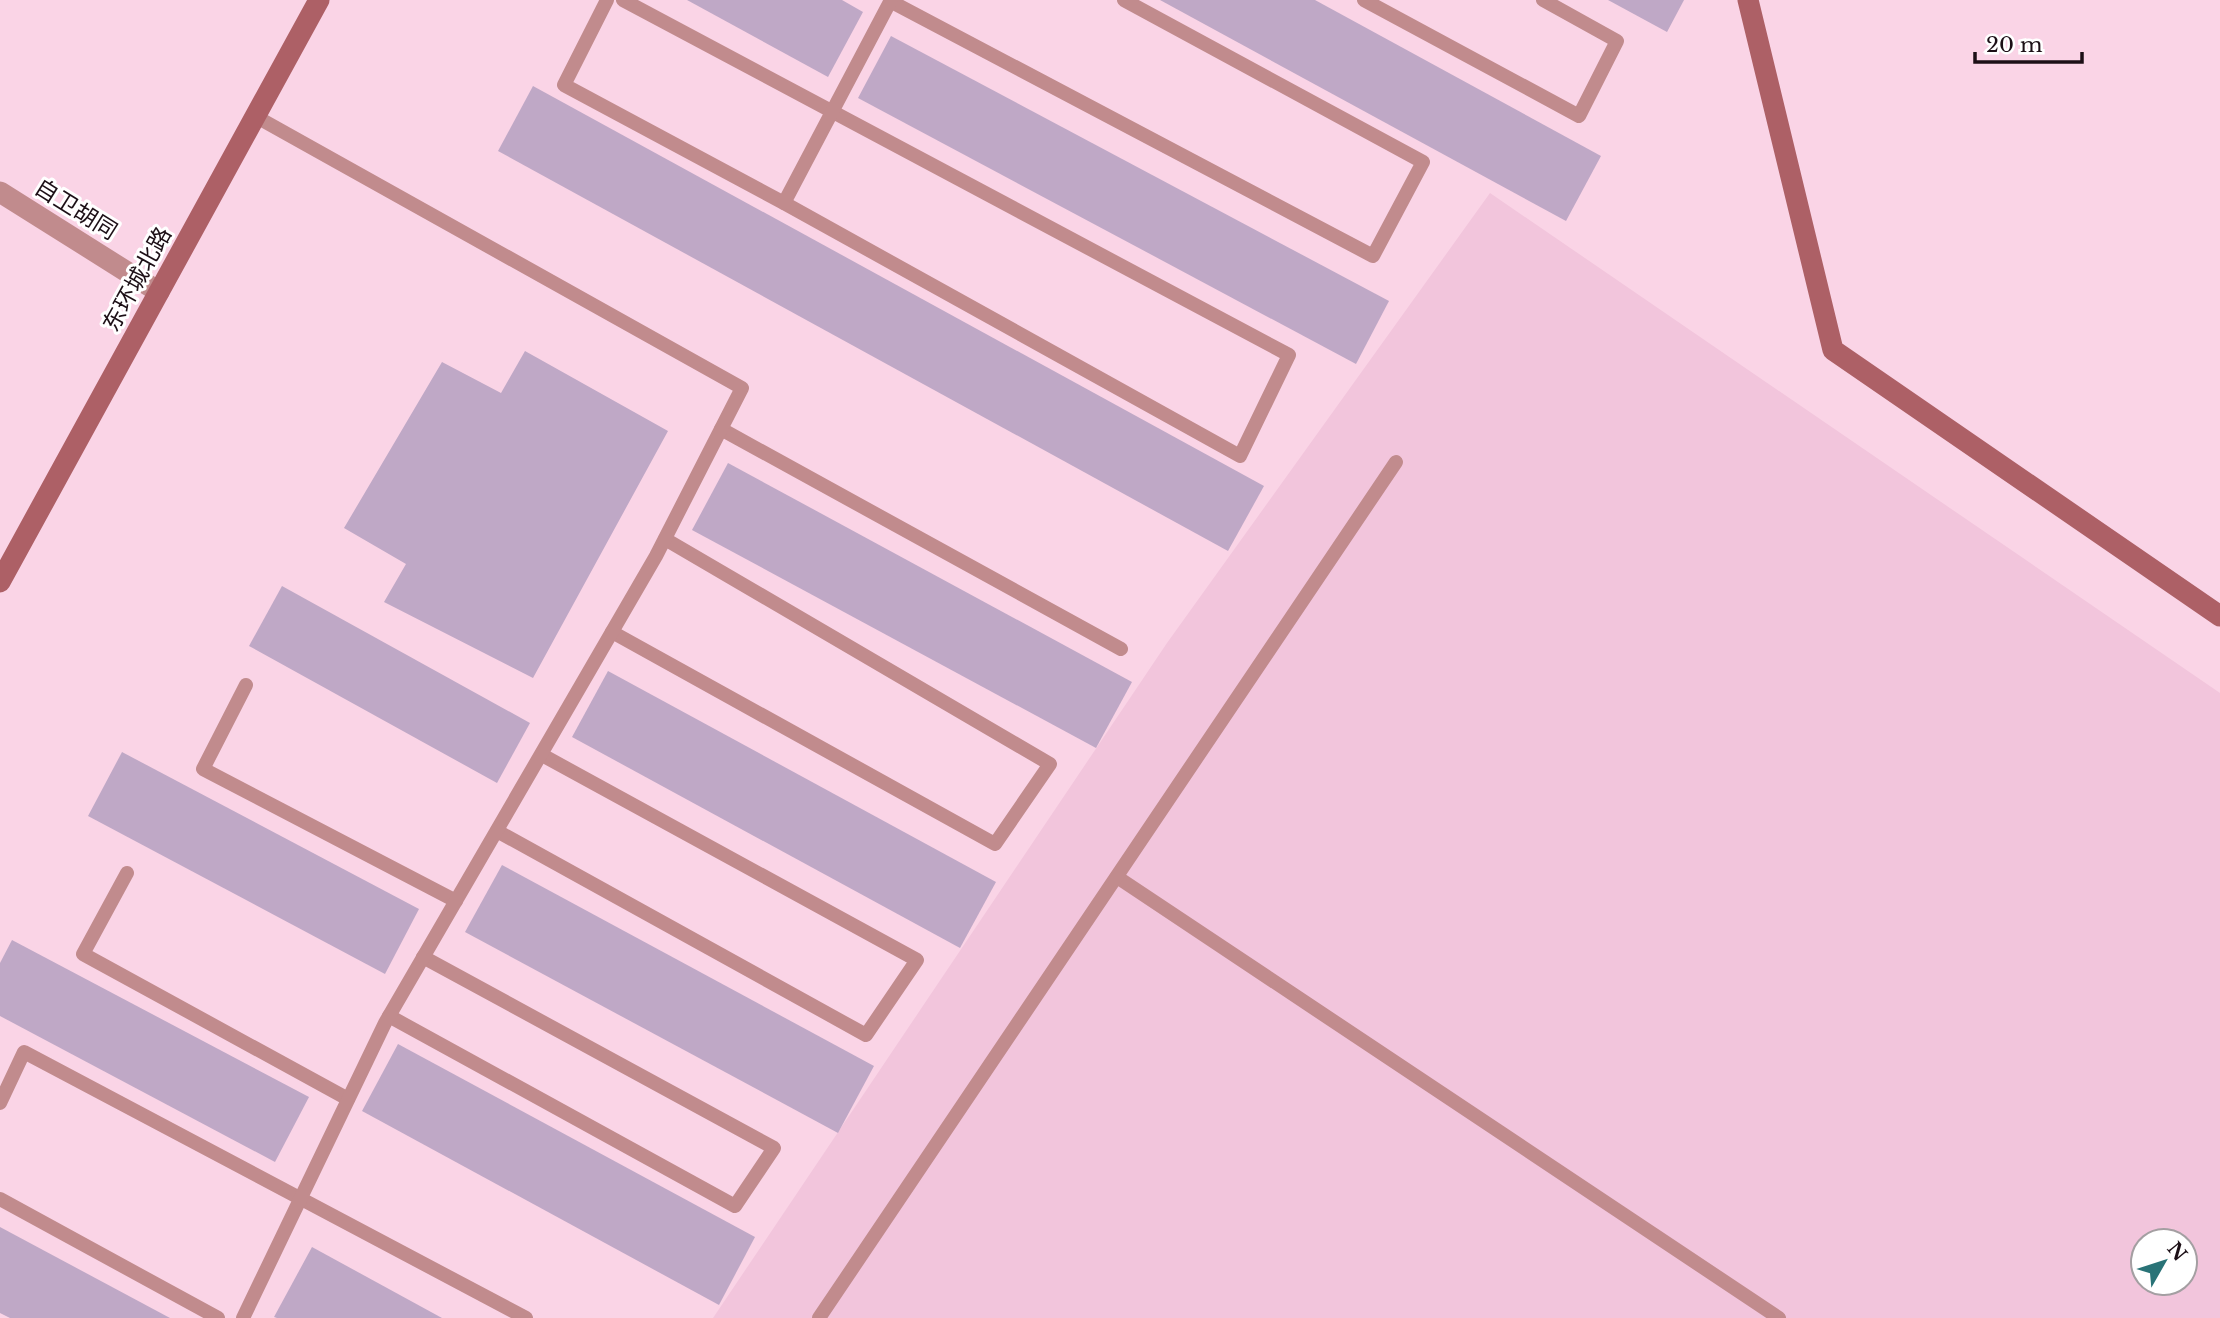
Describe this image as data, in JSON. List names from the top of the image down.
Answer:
{
  "streets": {
    "street": ["自卫胡同", "东环城北路"]
  },
  "crossings": [
    ["自卫胡同", "东环城北路"]
  ],
  "scale_bar": "20 m",
  "north": "top right"
}
